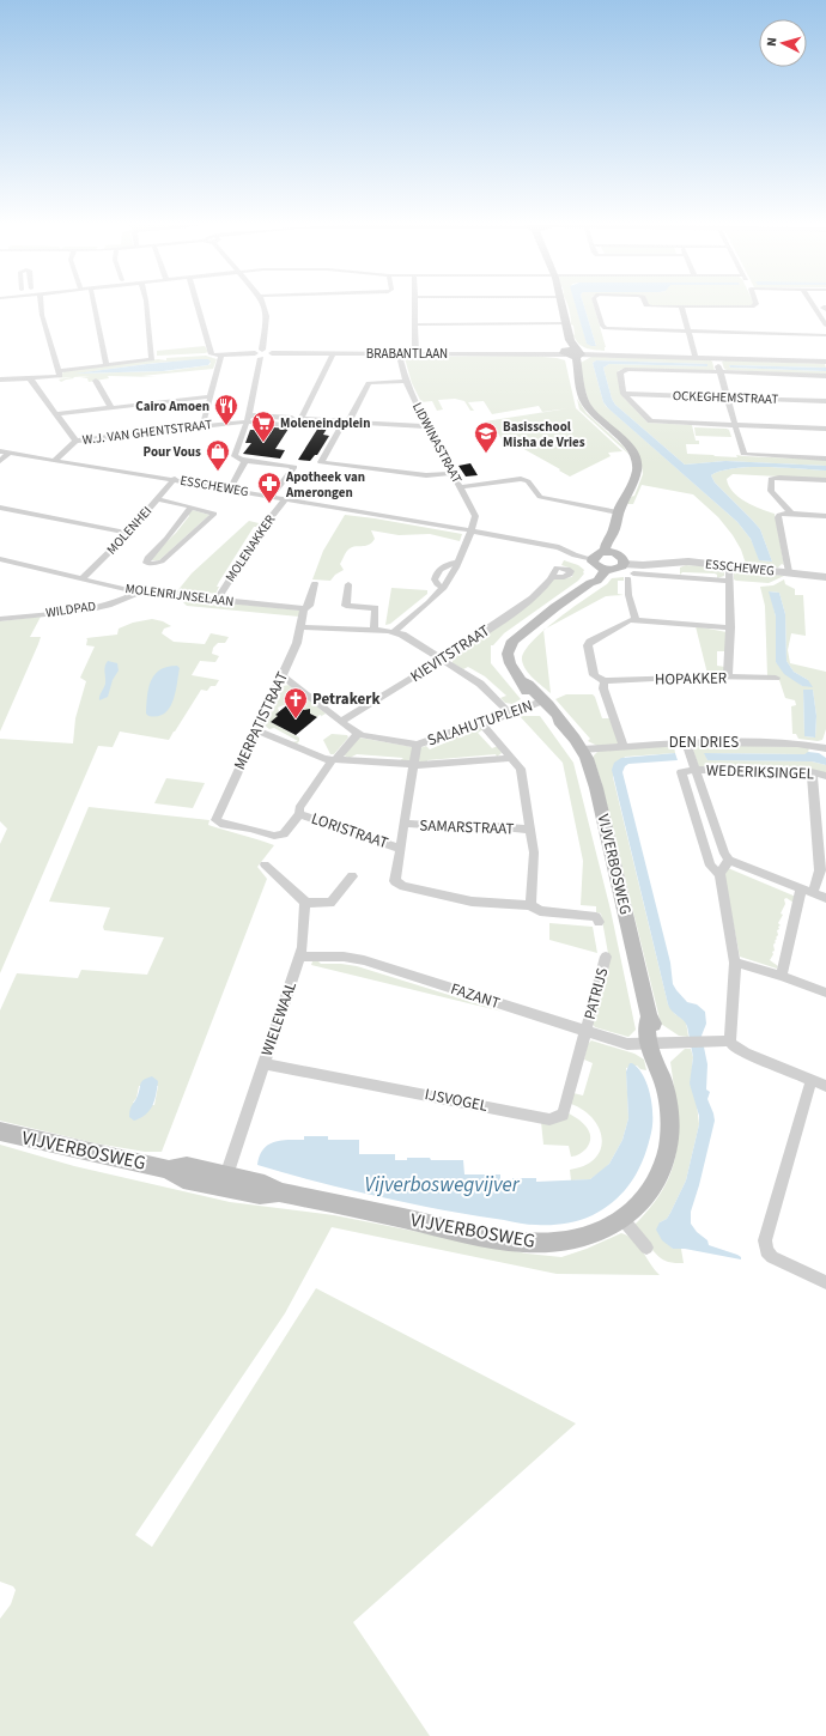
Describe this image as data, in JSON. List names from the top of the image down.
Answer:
{
  "streets": {
    "main road": ["VIJVERBOSWEG"],
    "street": [
      "BRABANTLAAN",
      "OCKEGHEMSTRAAT",
      "W.J. VAN GHENTSTRAAT",
      "LIDWINASTRAAT",
      "ESSCHEWEG",
      "MOLENHEI",
      "MOLENAKKER",
      "MOLENRIJNSELAAN",
      "WILDPAD",
      "KIEVITSTRAAT",
      "HOPAKKER",
      "MERPATISTRAAT",
      "SALAHUTUPLEIN",
      "DEN DRIES",
      "WEDERIKSINGEL",
      "SAMARSTRAAT",
      "LORISTRAAT",
      "PATRIJS",
      "FAZANT",
      "WIELEWAAL",
      "IJSVOGEL"
    ]
  },
  "crossings": [
    ["BRABANTLAAN", "LIDWINASTRAAT"],
    ["W.J. VAN GHENTSTRAAT", "ESSCHEWEG"],
    ["LIDWINASTRAAT", "ESSCHEWEG"],
    ["ESSCHEWEG", "MOLENHEI"],
    ["ESSCHEWEG", "MOLENAKKER"],
    ["ESSCHEWEG", "VIJVERBOSWEG"],
    ["MOLENHEI", "MOLENRIJNSELAAN"],
    ["MOLENAKKER", "MOLENRIJNSELAAN"],
    ["MOLENRIJNSELAAN", "WILDPAD"],
    ["KIEVITSTRAAT", "SALAHUTUPLEIN"],
    ["MERPATISTRAAT", "SALAHUTUPLEIN"],
    ["MERPATISTRAAT", "LORISTRAAT"],
    ["SALAHUTUPLEIN", "VIJVERBOSWEG"],
    ["DEN DRIES", "VIJVERBOSWEG"],
    ["VIJVERBOSWEG", "FAZANT"],
    ["VIJVERBOSWEG", "WIELEWAAL"],
    ["PATRIJS", "FAZANT"],
    ["PATRIJS", "IJSVOGEL"],
    ["FAZANT", "WIELEWAAL"],
    ["FAZANT", "IJSVOGEL"],
    ["WIELEWAAL", "IJSVOGEL"]
  ],
  "water": ["Vijverboswegvijver"],
  "places": {
    "restaurant": ["Cairo Amoen"],
    "supermarket": ["Moleneindplein"],
    "school or university": ["Basisschool Misha de Vries"],
    "shop": ["Pour Vous"],
    "pharmacy": ["Apotheek van Amerongen"],
    "church": ["Petrakerk"]
  },
  "north": "left"
}
